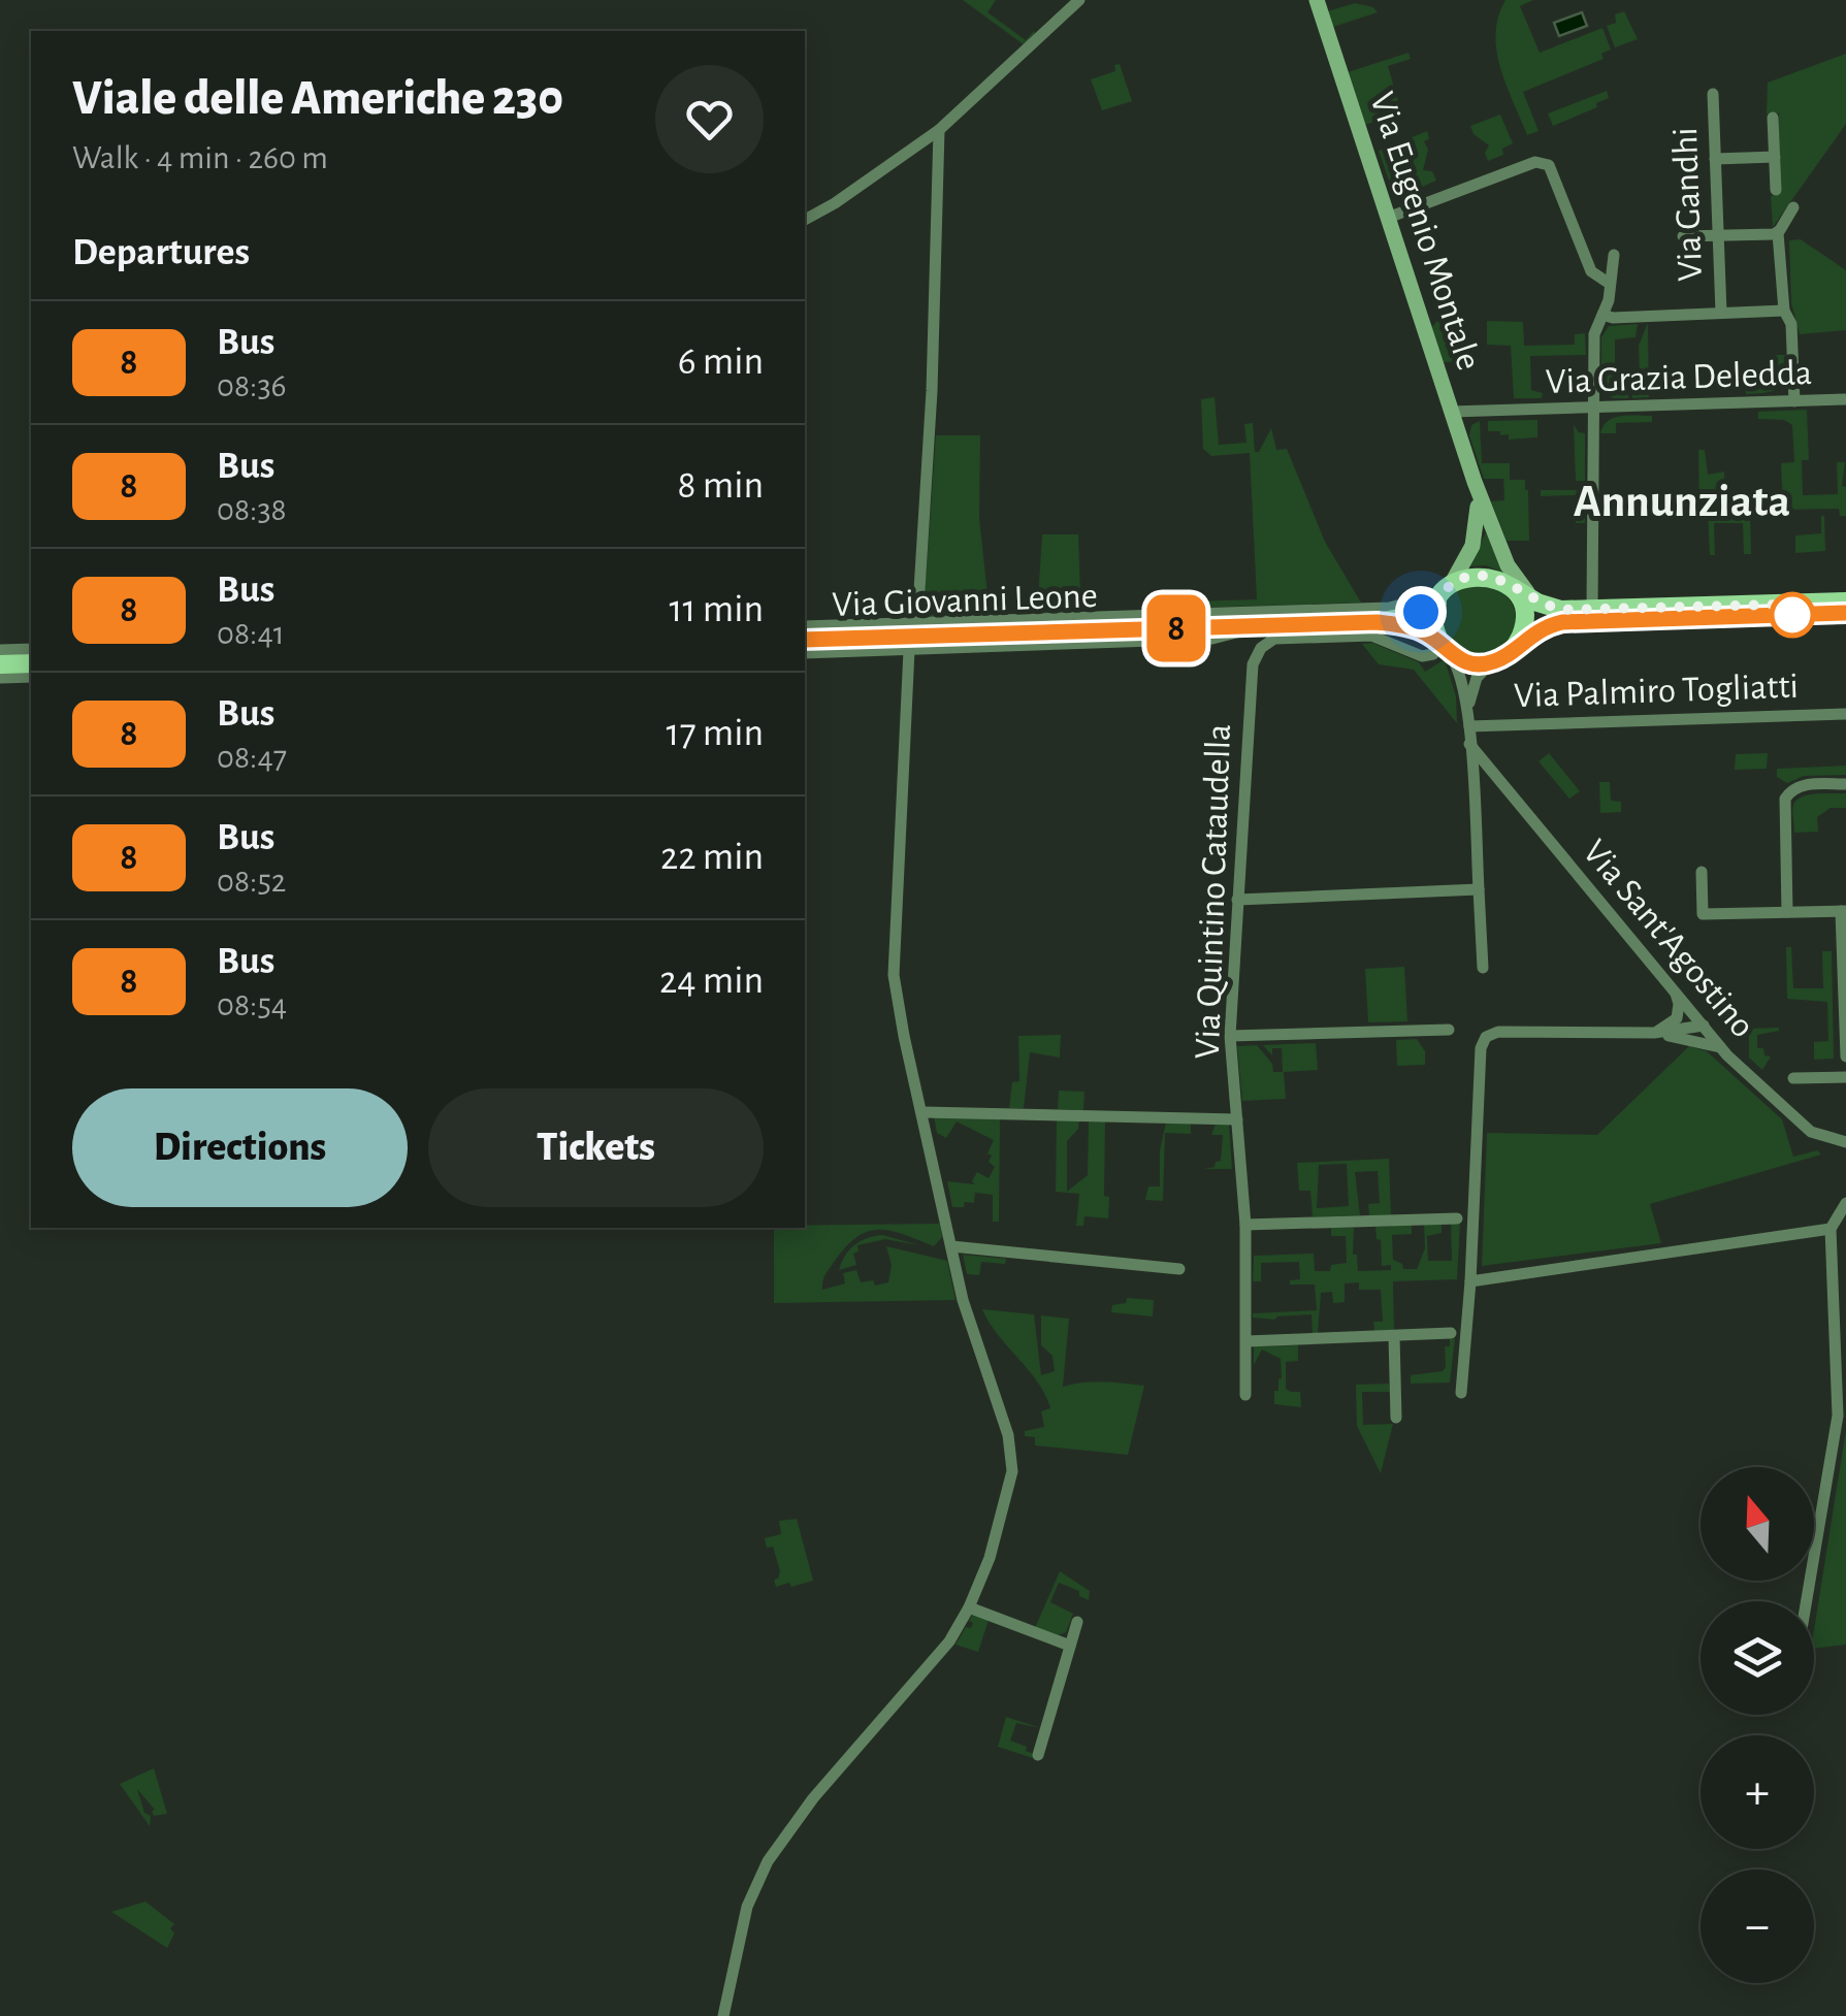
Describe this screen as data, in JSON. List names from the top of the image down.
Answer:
{
  "streets": {
    "main road": ["Via Eugenio Montale", "Via Giovanni Leone"],
    "street": [
      "Via Gandhi",
      "Via Grazia Deledda",
      "Via Palmiro Togliatti",
      "Via Quintino Cataudella",
      "Via Sant'Agostino"
    ]
  },
  "crossings": [
    ["Via Eugenio Montale", "Via Grazia Deledda"],
    ["Via Eugenio Montale", "Via Quintino Cataudella"]
  ],
  "districts": ["Annunziata"],
  "lines": ["bus line 8"],
  "north": "top",
  "page": {
    "on_map": "8",
    "heading": [
      ["Viale delle Americhe 230", "Walk · 4 min · 260 m"],
      "Departures"
    ],
    "list": [
      {
        "mark": "8",
        "name": "Bus",
        "note": "08:36",
        "value": "6 min"
      },
      {
        "mark": "8",
        "name": "Bus",
        "note": "08:38",
        "value": "8 min"
      },
      {
        "mark": "8",
        "name": "Bus",
        "note": "08:41",
        "value": "11 min"
      },
      {
        "mark": "8",
        "name": "Bus",
        "note": "08:47",
        "value": "17 min"
      },
      {
        "mark": "8",
        "name": "Bus",
        "note": "08:52",
        "value": "22 min"
      },
      {
        "mark": "8",
        "name": "Bus",
        "note": "08:54",
        "value": "24 min"
      }
    ],
    "buttons": ["Directions", "Tickets"],
    "map_buttons": ["+", "−"]
  }
}
